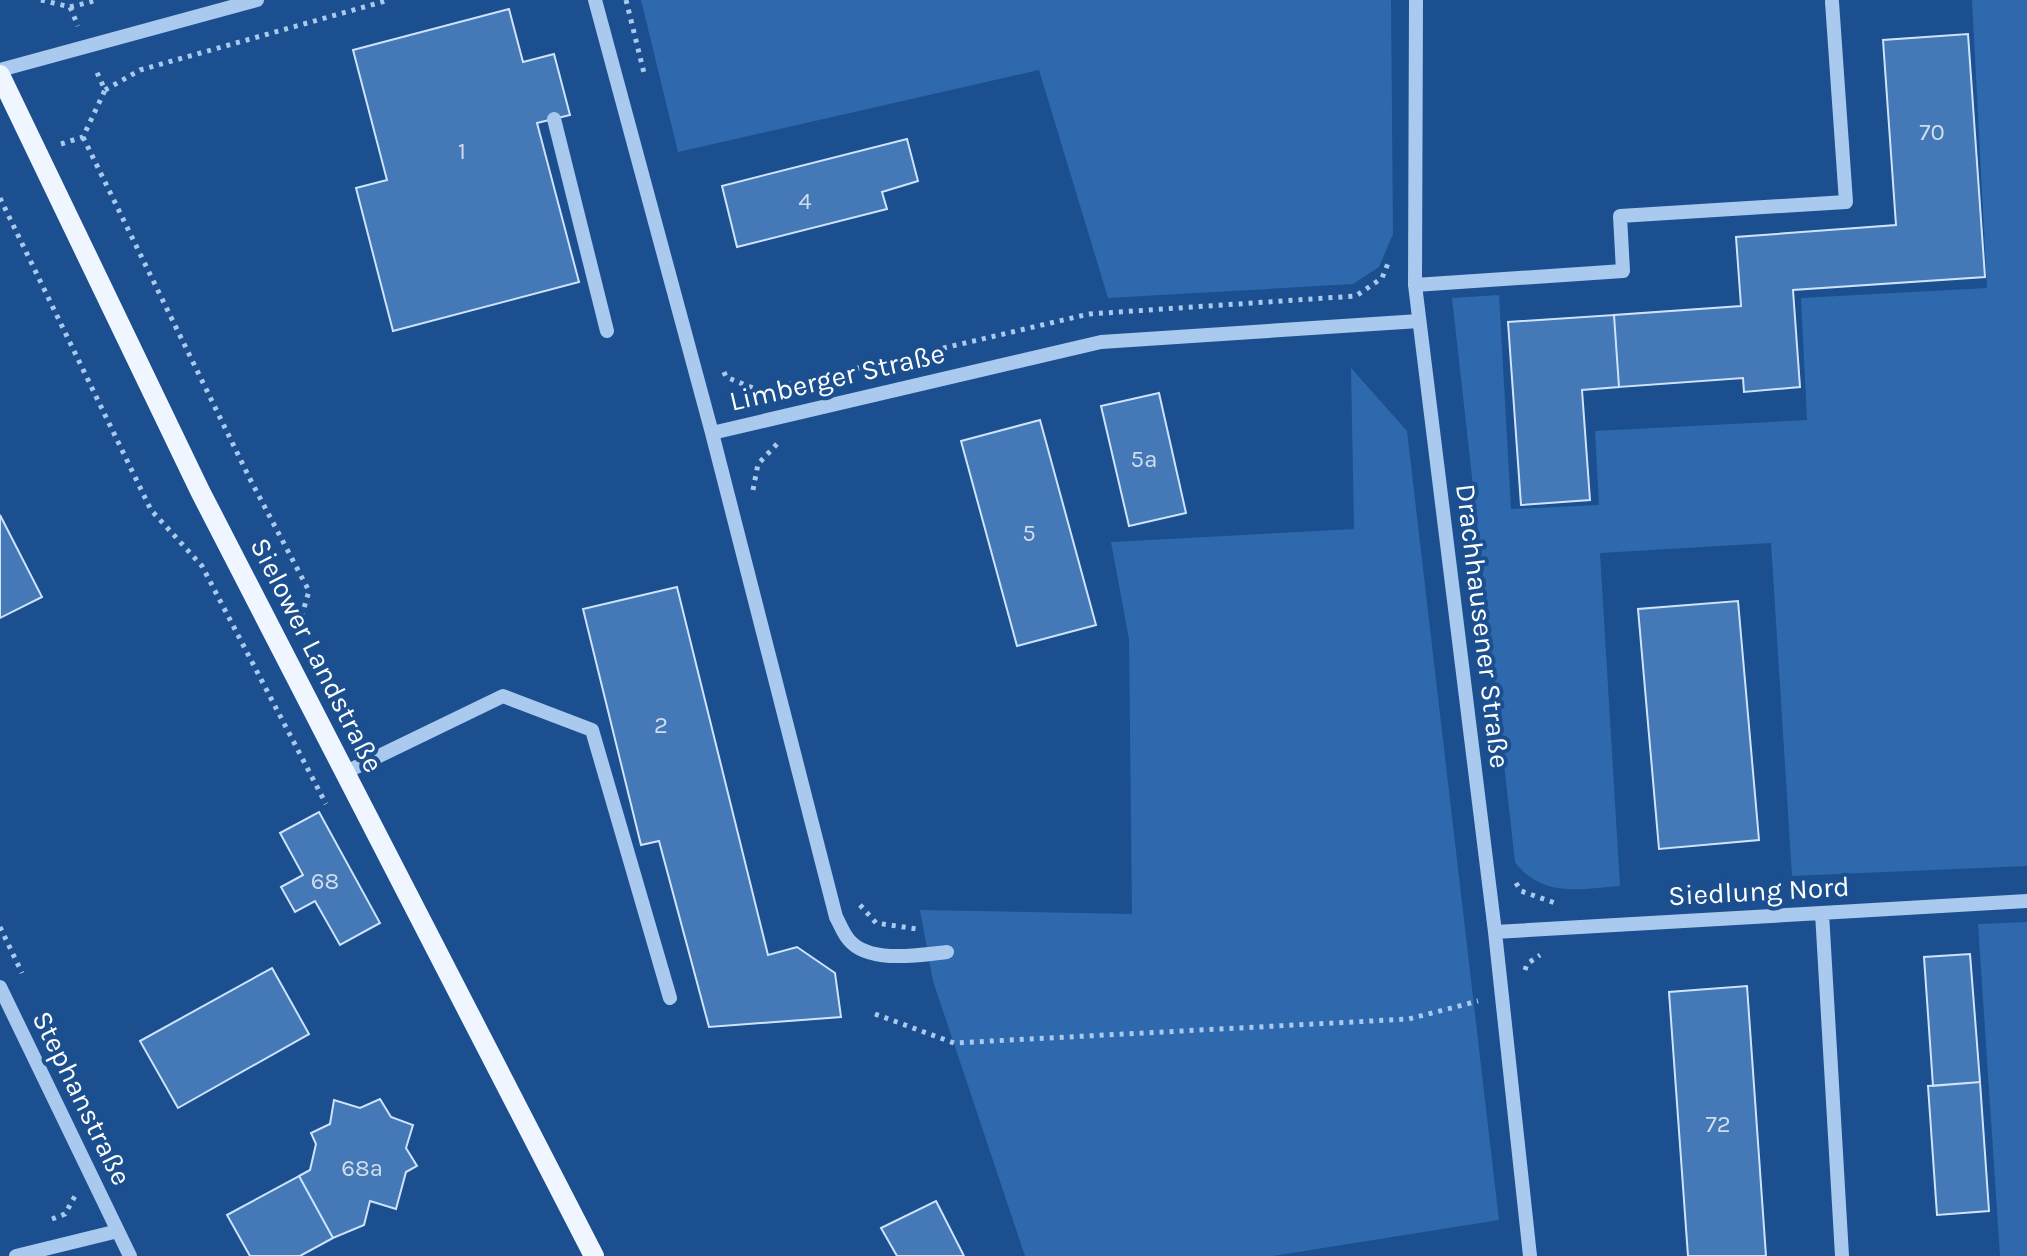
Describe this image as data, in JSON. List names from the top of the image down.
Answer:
{
  "streets": {
    "main road": ["Sielower Landstraße"],
    "street": [
      "Limberger Straße",
      "Drachhausener Straße",
      "Siedlung Nord",
      "Stephanstraße"
    ]
  },
  "crossings": [
    ["Limberger Straße", "Drachhausener Straße"],
    ["Drachhausener Straße", "Siedlung Nord"]
  ],
  "house_numbers": [
    "70",
    "1",
    "4",
    "5a",
    "5",
    "2",
    "68",
    "72",
    "68a"
  ]
}
